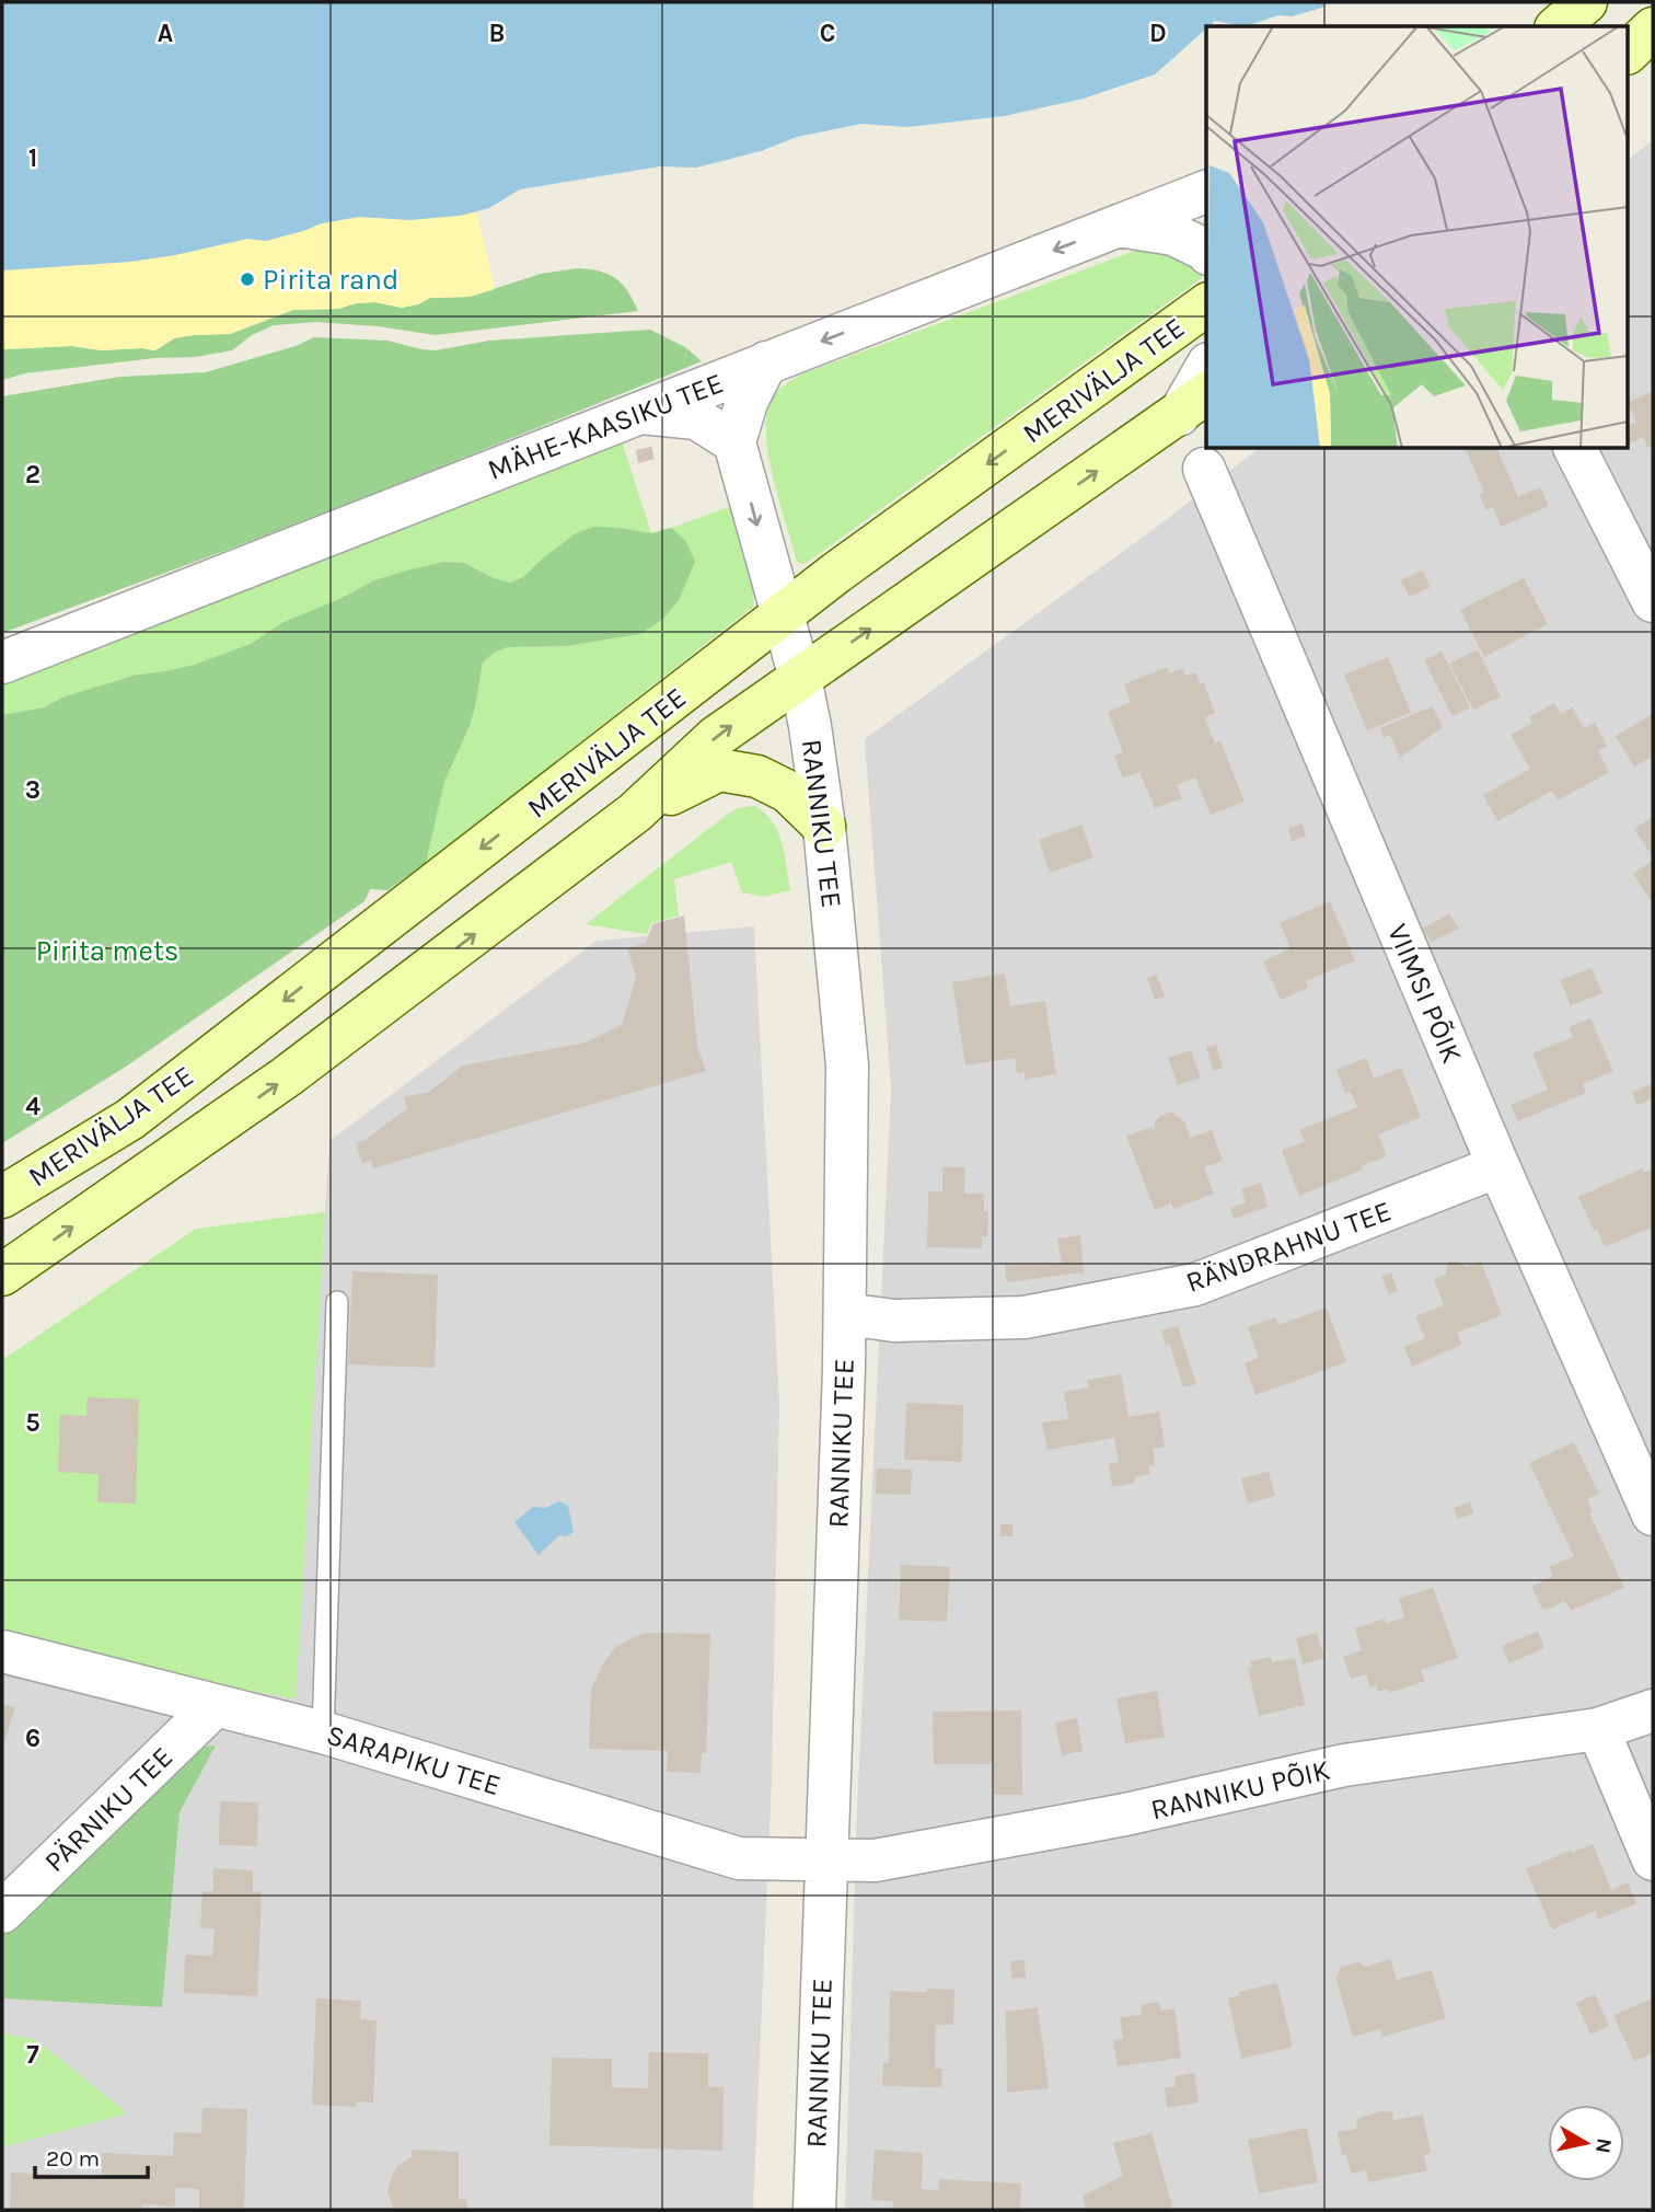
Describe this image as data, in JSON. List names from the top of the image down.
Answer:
{
  "streets": {
    "main road": ["MERIVÄLJA TEE"],
    "street": [
      "MÄHE-KAASIKU TEE",
      "RANNIKU TEE",
      "VIIMSI PÕIK",
      "RÄNDRAHNU TEE",
      "SARAPIKU TEE",
      "RANNIKU PÕIK",
      "PÄRNIKU TEE"
    ]
  },
  "crossings": [
    ["MERIVÄLJA TEE", "RANNIKU TEE"],
    ["RANNIKU TEE", "RÄNDRAHNU TEE"],
    ["RANNIKU TEE", "SARAPIKU TEE"],
    ["RANNIKU TEE", "RANNIKU PÕIK"],
    ["VIIMSI PÕIK", "RÄNDRAHNU TEE"],
    ["SARAPIKU TEE", "RANNIKU PÕIK"],
    ["SARAPIKU TEE", "PÄRNIKU TEE"]
  ],
  "parks": ["Pirita mets"],
  "places": ["Pirita rand"],
  "scale_bar": "20 m",
  "north": "right",
  "grid": {
    "columns": [
      "A",
      "B",
      "C",
      "D"
    ],
    "rows": [
      "1",
      "2",
      "3",
      "4",
      "5",
      "6",
      "7"
    ]
  }
}
